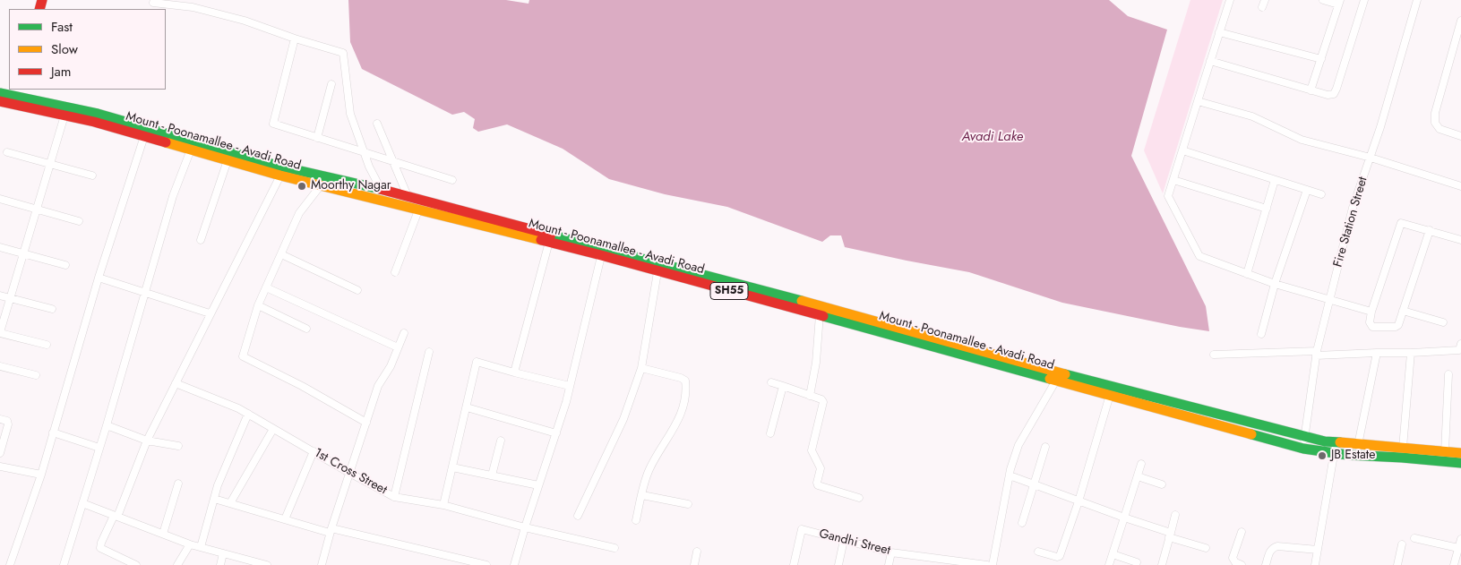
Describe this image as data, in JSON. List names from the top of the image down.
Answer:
{
  "streets": {
    "main road": ["Mount - Poonamallee - Avadi Road", "SH55"],
    "street": ["Fire Station Street", "1st Cross Street", "Gandhi Street"]
  },
  "crossings": [
    ["Mount - Poonamallee - Avadi Road", "Fire Station Street"]
  ],
  "water": ["Avadi Lake"],
  "places": ["Moorthy Nagar", "JB Estate"],
  "legend": ["Fast", "Slow", "Jam"]
}
